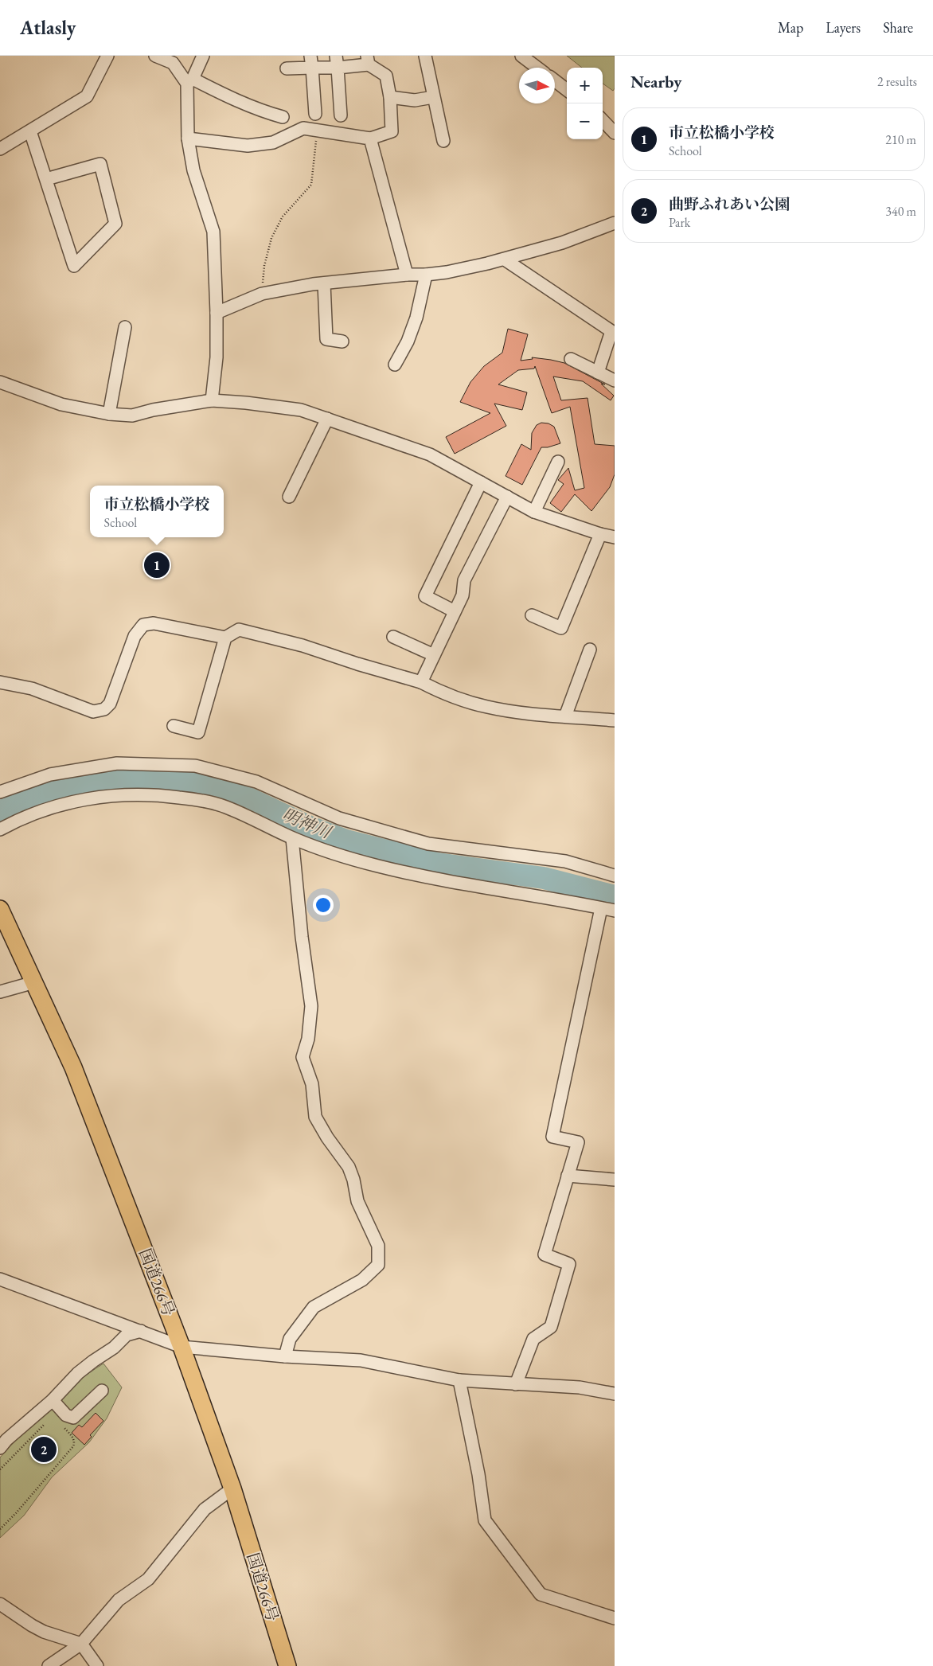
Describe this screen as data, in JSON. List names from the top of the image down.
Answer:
{
  "streets": {
    "highway": ["国道266号"]
  },
  "water": ["明神川"],
  "north": "right",
  "page": {
    "header": "Atlasly",
    "nav": ["Map", "Layers", "Share"],
    "heading": ["Nearby", "2 results"],
    "map_buttons": ["+", "−"],
    "list": [
      {
        "mark": "1",
        "name": "市立松橋小学校",
        "note": "School",
        "value": "210 m"
      },
      {
        "mark": "2",
        "name": "曲野ふれあい公園",
        "note": "Park",
        "value": "340 m"
      }
    ],
    "popup": ["市立松橋小学校", "School"],
    "pins": ["1", "2"]
  }
}
